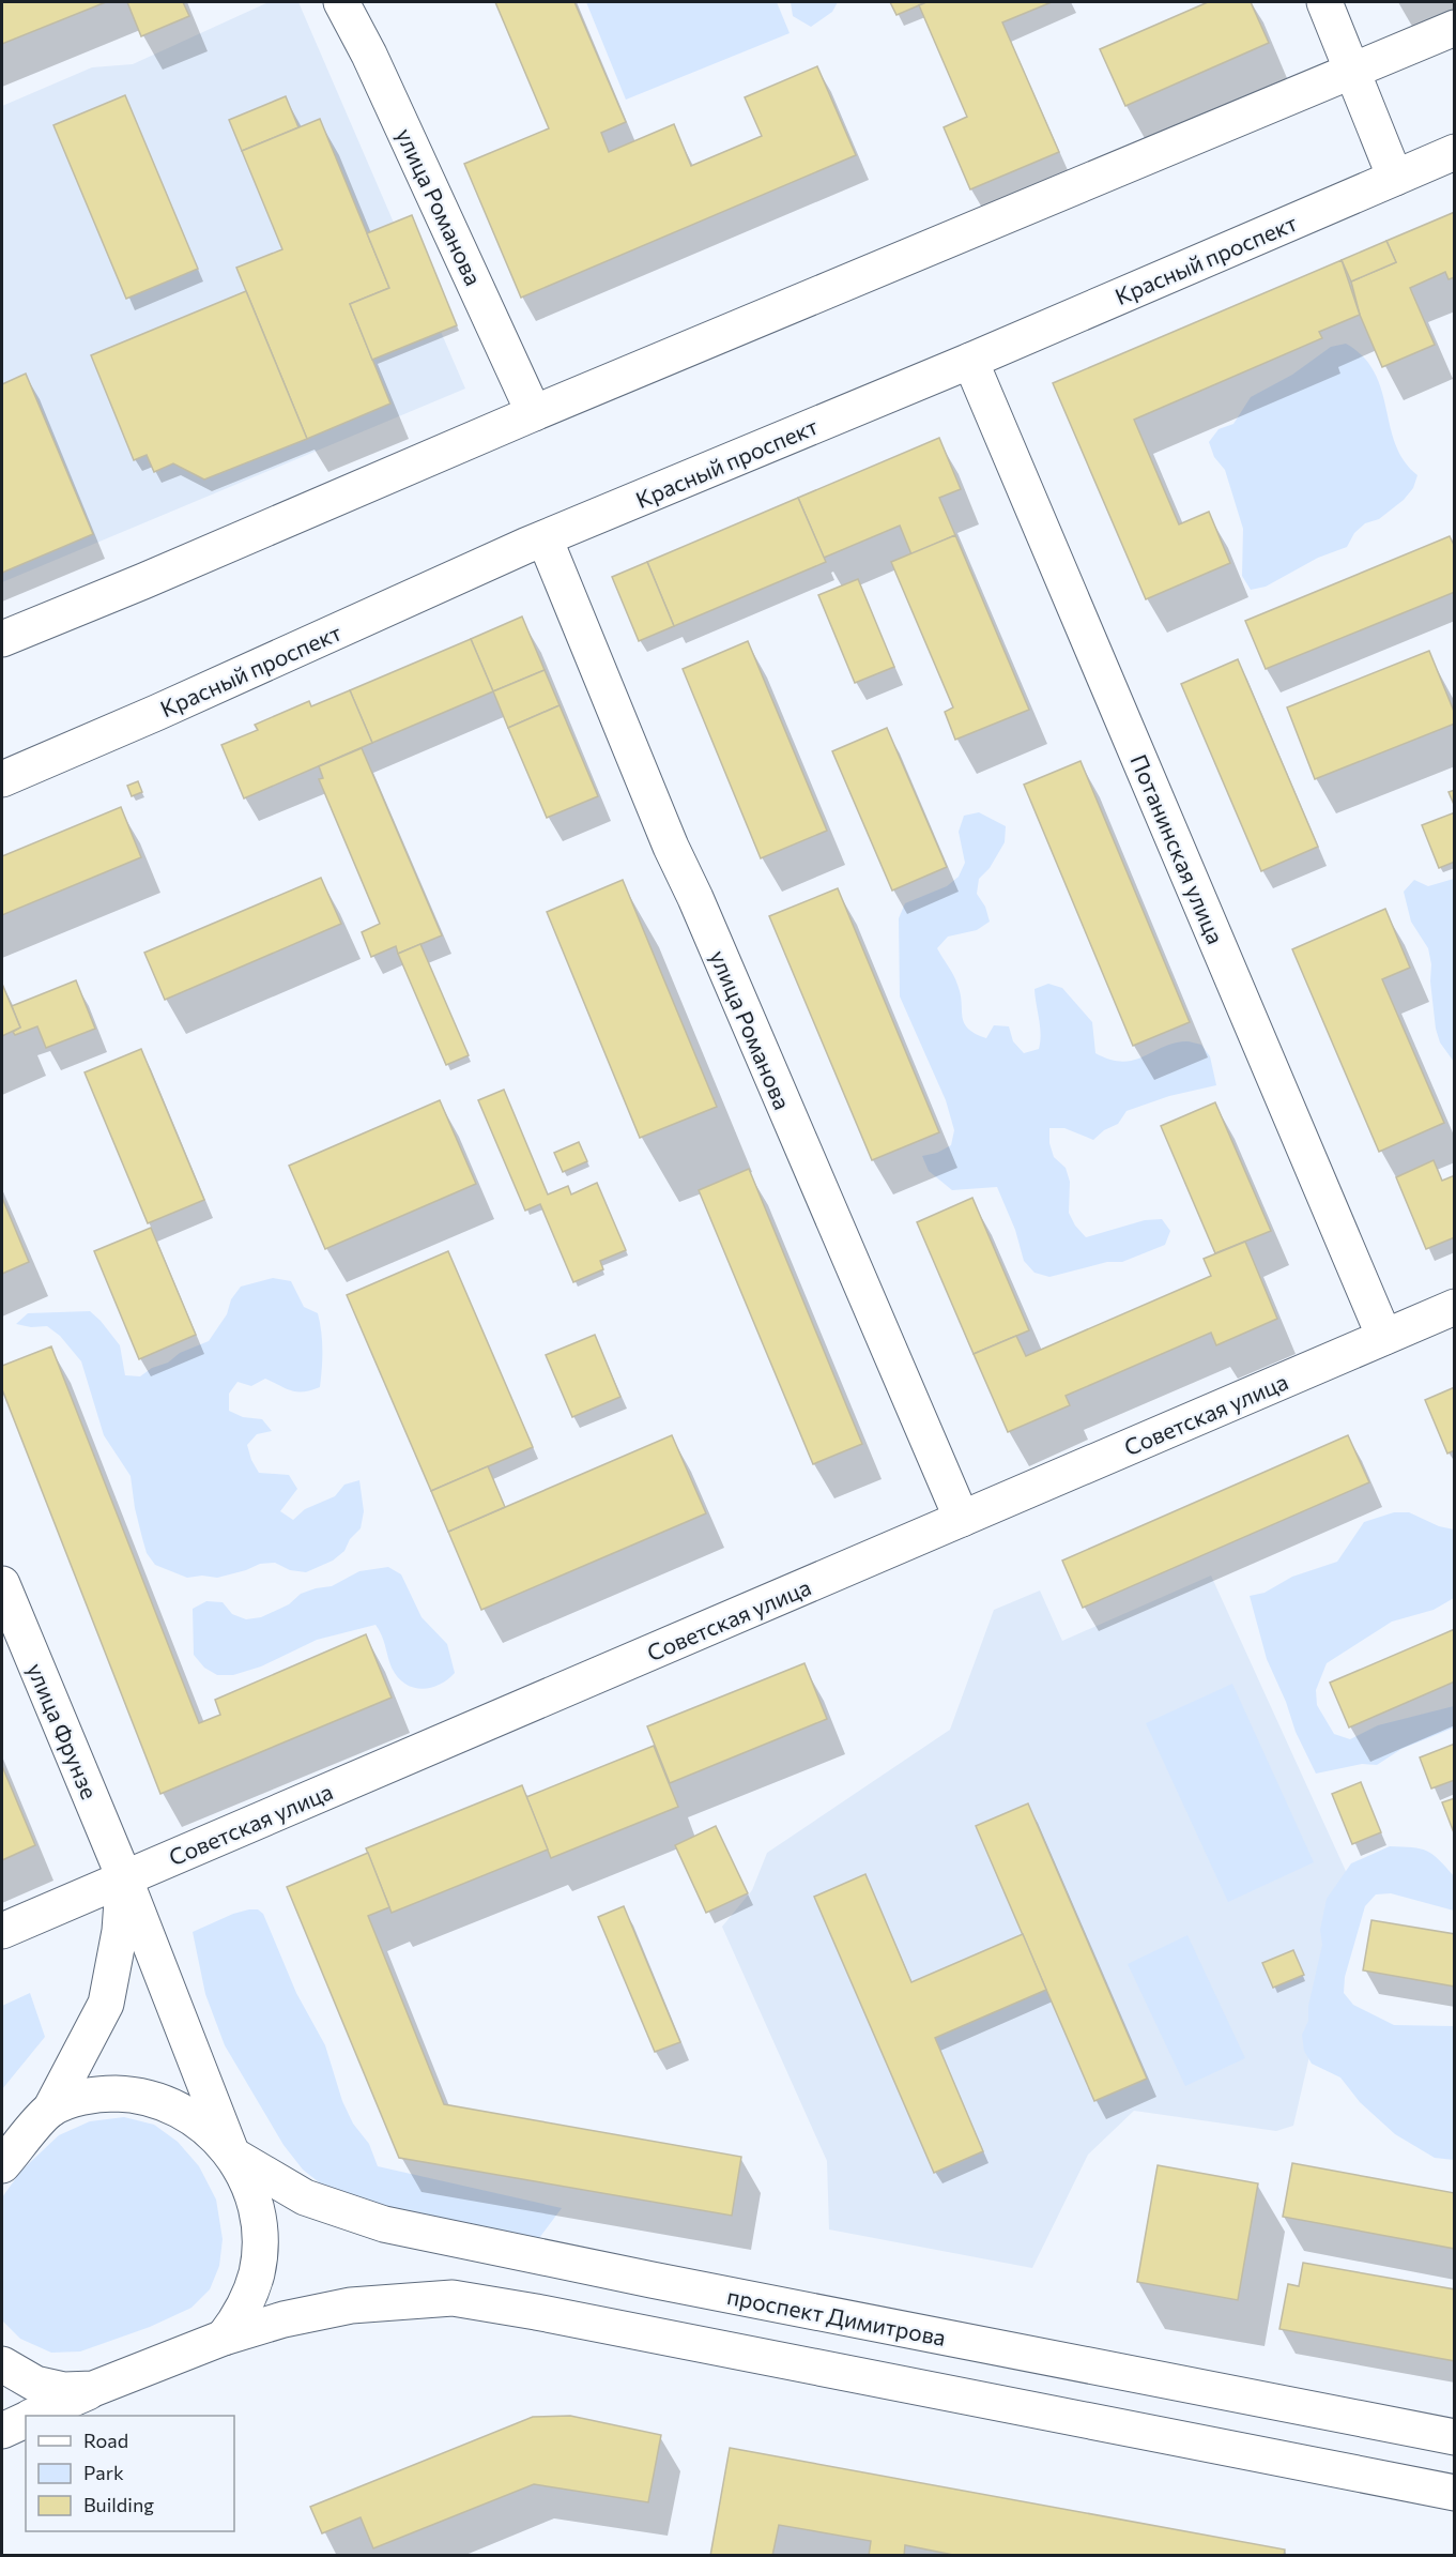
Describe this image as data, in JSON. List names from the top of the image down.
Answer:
{
  "streets": {
    "main road": [
      "улица Романова",
      "Красный проспект",
      "Потанинская улица",
      "Советская улица",
      "улица Фрунзе",
      "проспект Димитрова"
    ]
  },
  "crossings": [
    ["улица Романова", "Красный проспект"],
    ["улица Романова", "Советская улица"],
    ["Красный проспект", "Потанинская улица"],
    ["Потанинская улица", "Советская улица"],
    ["Советская улица", "улица Фрунзе"],
    ["улица Фрунзе", "проспект Димитрова"]
  ],
  "legend": ["Road", "Park", "Building"]
}
